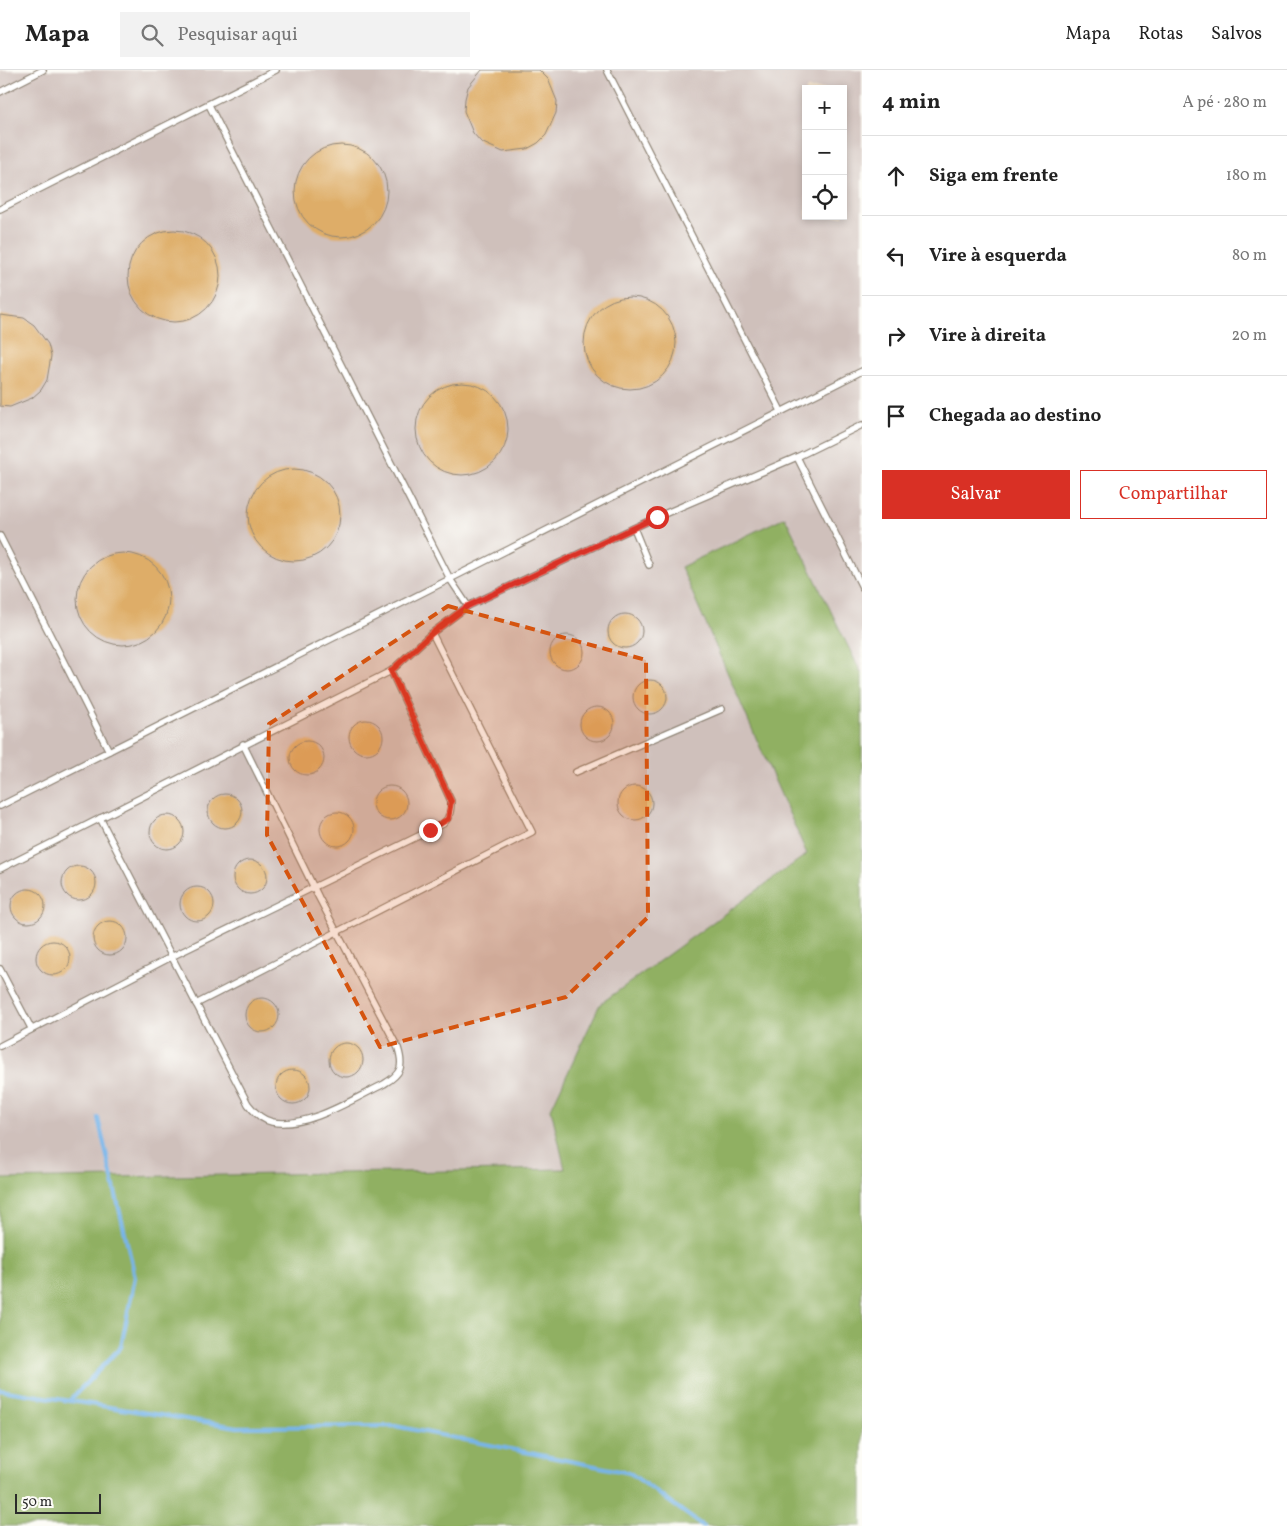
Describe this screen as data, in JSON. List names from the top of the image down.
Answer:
{
  "scale_bar": "50 m",
  "page": {
    "header": "Mapa",
    "search": "Pesquisar aqui",
    "nav": ["Mapa", "Rotas", "Salvos"],
    "heading": ["4 min", "A pé · 280 m"],
    "map_buttons": ["+", "−"],
    "list": [
      ["Siga em frente", "180 m"],
      ["Vire à esquerda", "80 m"],
      ["Vire à direita", "20 m"],
      "Chegada ao destino"
    ],
    "buttons": ["Salvar", "Compartilhar"],
    "scale": "50 m"
  }
}
